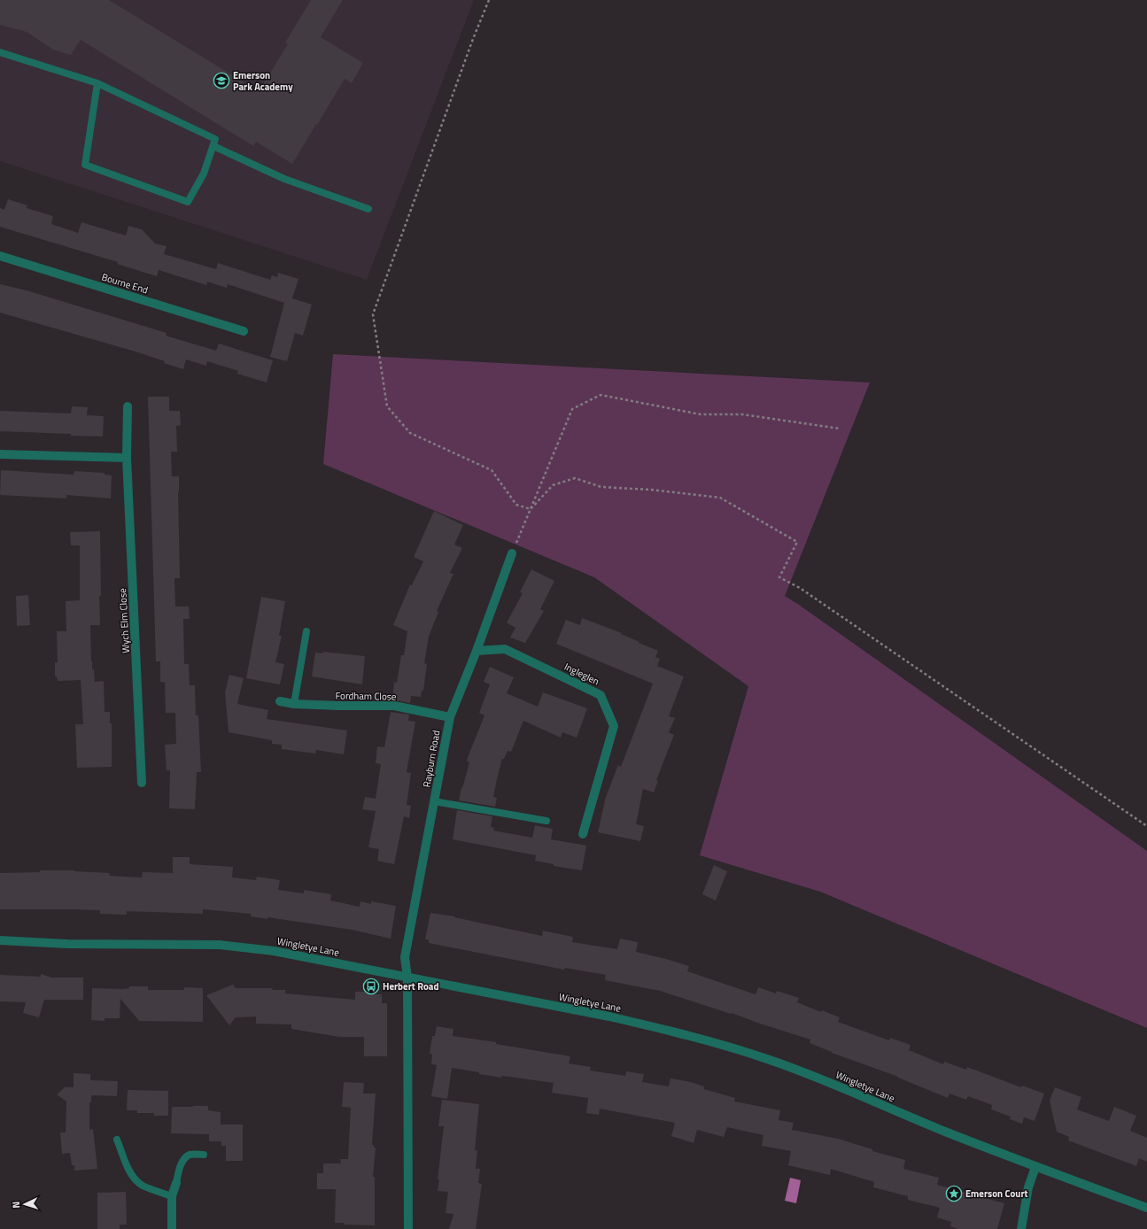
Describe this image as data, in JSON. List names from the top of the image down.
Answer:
{
  "streets": {
    "street": [
      "Bourne End",
      "Wych Elm Close",
      "Ingleglen",
      "Fordham Close",
      "Rayburn Road",
      "Wingletye Lane"
    ]
  },
  "crossings": [
    ["Ingleglen", "Rayburn Road"],
    ["Fordham Close", "Rayburn Road"],
    ["Rayburn Road", "Wingletye Lane"]
  ],
  "places": {
    "school or university": ["Emerson Park Academy"],
    "bus stop": ["Herbert Road"],
    "place": ["Emerson Court"]
  },
  "north": "left"
}
